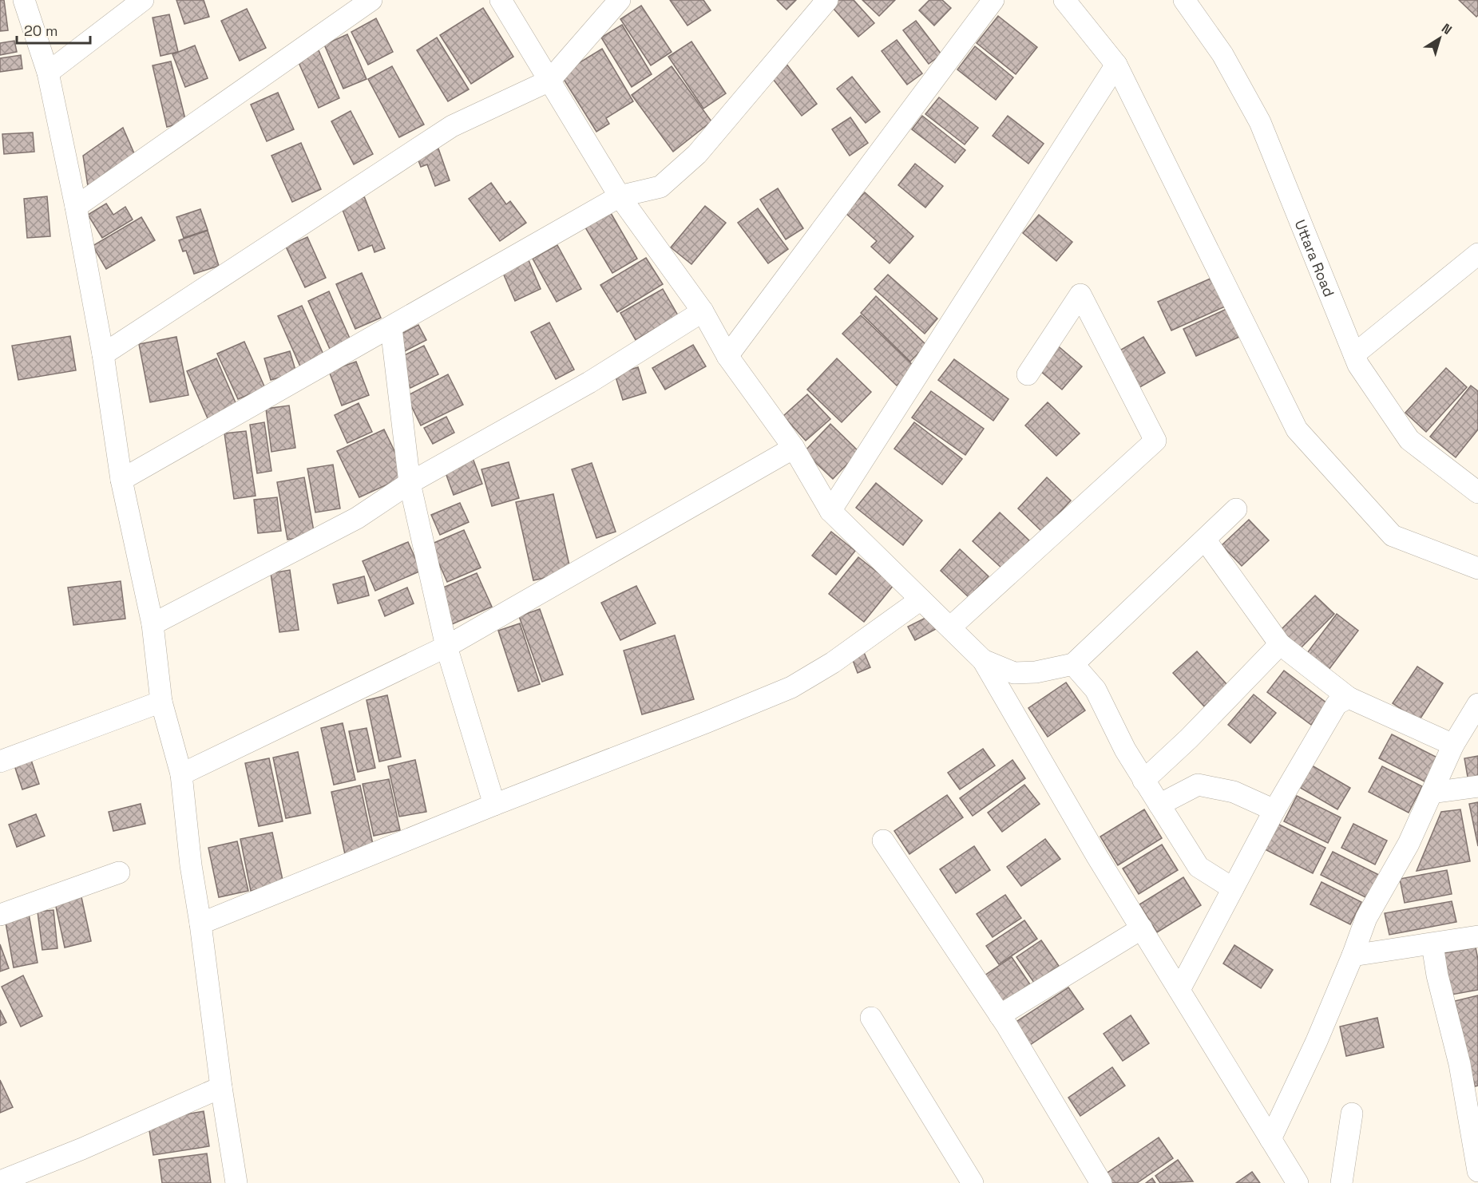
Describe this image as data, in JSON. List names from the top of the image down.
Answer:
{
  "streets": {
    "street": ["Uttara Road"]
  },
  "scale_bar": "20 m",
  "north": "top right"
}
